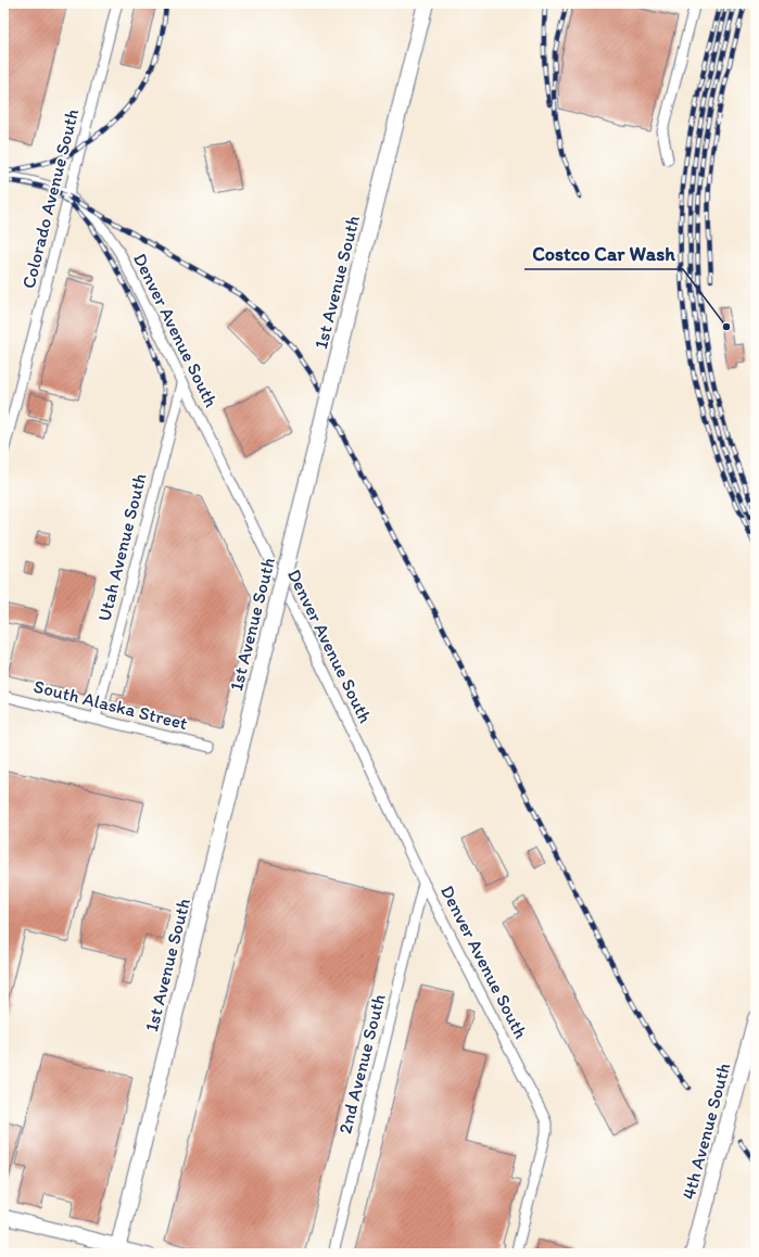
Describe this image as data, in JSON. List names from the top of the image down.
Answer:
{
  "streets": {
    "main road": ["1st Avenue South", "4th Avenue South"],
    "street": [
      "Colorado Avenue South",
      "Denver Avenue South",
      "Utah Avenue South",
      "South Alaska Street",
      "2nd Avenue South"
    ]
  },
  "crossings": [
    ["Colorado Avenue South", "Denver Avenue South"],
    ["Denver Avenue South", "Utah Avenue South"],
    ["Denver Avenue South", "2nd Avenue South"],
    ["Utah Avenue South", "South Alaska Street"]
  ],
  "places": ["Costco Car Wash"]
}
